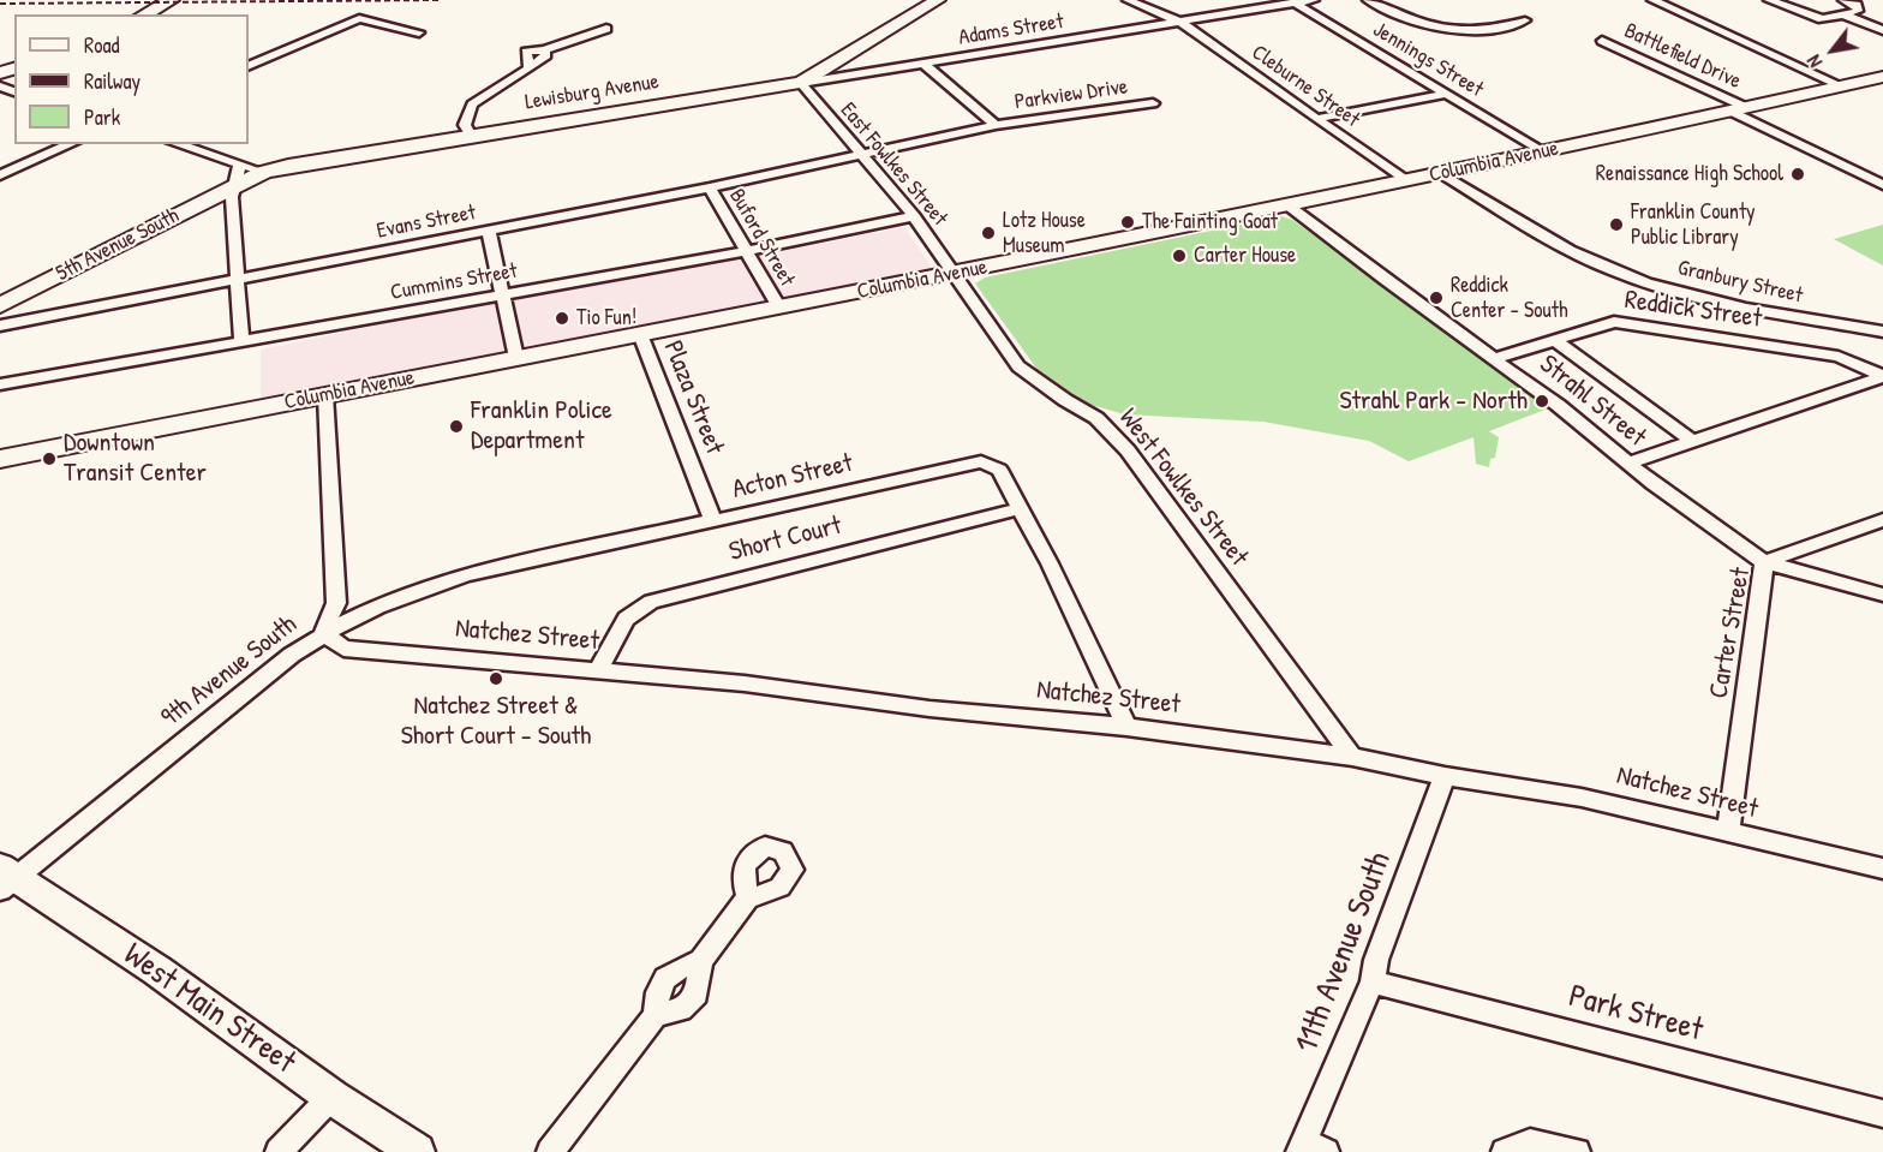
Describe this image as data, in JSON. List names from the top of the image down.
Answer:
{
  "streets": {
    "main road": [
      "Lewisburg Avenue",
      "Columbia Avenue",
      "5th Avenue South",
      "West Main Street"
    ],
    "street": [
      "Adams Street",
      "Battlefield Drive",
      "Jennings Street",
      "Cleburne Street",
      "Parkview Drive",
      "East Fowlkes Street",
      "Evans Street",
      "Buford Street",
      "Cummins Street",
      "Granbury Street",
      "Reddick Street",
      "Plaza Street",
      "Strahl Street",
      "Acton Street",
      "West Fowlkes Street",
      "Short Court",
      "Carter Street",
      "Natchez Street",
      "9th Avenue South",
      "11th Avenue South",
      "Park Street"
    ]
  },
  "crossings": [
    ["Adams Street", "Jennings Street"],
    ["Adams Street", "Cleburne Street"],
    ["Adams Street", "Lewisburg Avenue"],
    ["Adams Street", "Parkview Drive"],
    ["Adams Street", "East Fowlkes Street"],
    ["Battlefield Drive", "Columbia Avenue"],
    ["Jennings Street", "Columbia Avenue"],
    ["Cleburne Street", "Columbia Avenue"],
    ["Lewisburg Avenue", "East Fowlkes Street"],
    ["Lewisburg Avenue", "5th Avenue South"],
    ["Parkview Drive", "East Fowlkes Street"],
    ["Parkview Drive", "Evans Street"],
    ["Columbia Avenue", "East Fowlkes Street"],
    ["Columbia Avenue", "Buford Street"],
    ["Columbia Avenue", "Granbury Street"],
    ["Columbia Avenue", "Plaza Street"],
    ["Columbia Avenue", "Strahl Street"],
    ["Columbia Avenue", "West Fowlkes Street"],
    ["Columbia Avenue", "9th Avenue South"],
    ["East Fowlkes Street", "Evans Street"],
    ["East Fowlkes Street", "Cummins Street"],
    ["East Fowlkes Street", "West Fowlkes Street"],
    ["Evans Street", "Buford Street"],
    ["Buford Street", "Cummins Street"],
    ["Reddick Street", "Strahl Street"],
    ["Plaza Street", "Acton Street"],
    ["Strahl Street", "Carter Street"],
    ["Acton Street", "Short Court"],
    ["Acton Street", "Natchez Street"],
    ["Acton Street", "9th Avenue South"],
    ["West Fowlkes Street", "Natchez Street"],
    ["Short Court", "Natchez Street"],
    ["Carter Street", "Natchez Street"],
    ["Natchez Street", "9th Avenue South"],
    ["Natchez Street", "11th Avenue South"],
    ["9th Avenue South", "West Main Street"],
    ["11th Avenue South", "Park Street"]
  ],
  "places": [
    "Renaissance High School",
    "The Fainting Goat",
    "Franklin County Public Library",
    "Lotz House Museum",
    "Carter House",
    "Reddick Center - South",
    "Tio Fun!",
    "Strahl Park - North",
    "Franklin Police Department",
    "Downtown Transit Center",
    "Natchez Street & Short Court - South"
  ],
  "legend": ["Road", "Railway", "Park"],
  "north": "bottom left"
}
